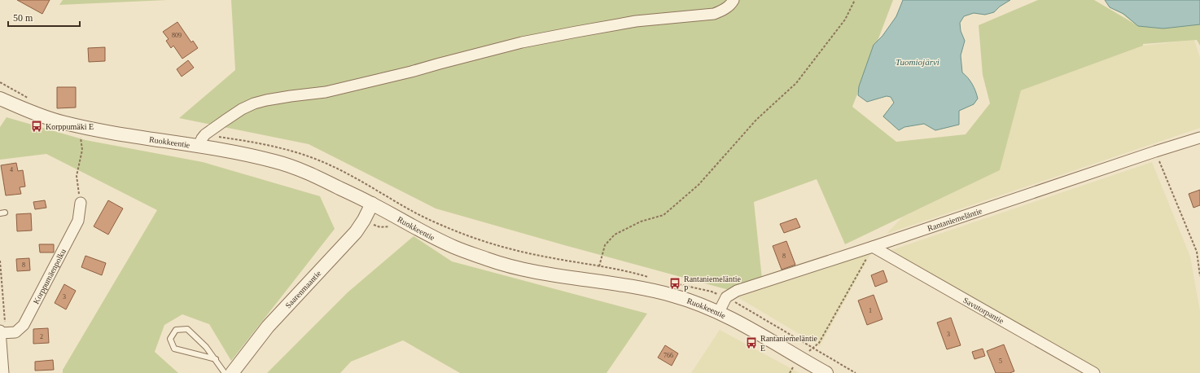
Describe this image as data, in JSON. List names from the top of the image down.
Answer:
{
  "streets": {
    "street": [
      "Ruokkeentie",
      "Rantaniemeläntie",
      "Korppumäenpolku",
      "Saarenmaantie",
      "Savutorpantie"
    ]
  },
  "crossings": [
    ["Ruokkeentie", "Saarenmaantie"],
    ["Rantaniemeläntie", "Savutorpantie"]
  ],
  "water": ["Tuomiojärvi"],
  "places": {
    "bus stop": ["Korppumäki E", "Rantaniemeläntie P", "Rantaniemeläntie E"]
  },
  "house_numbers": [
    "809",
    "4",
    "8",
    "8",
    "3",
    "1",
    "3",
    "2",
    "766",
    "5"
  ],
  "scale_bar": "50 m"
}
